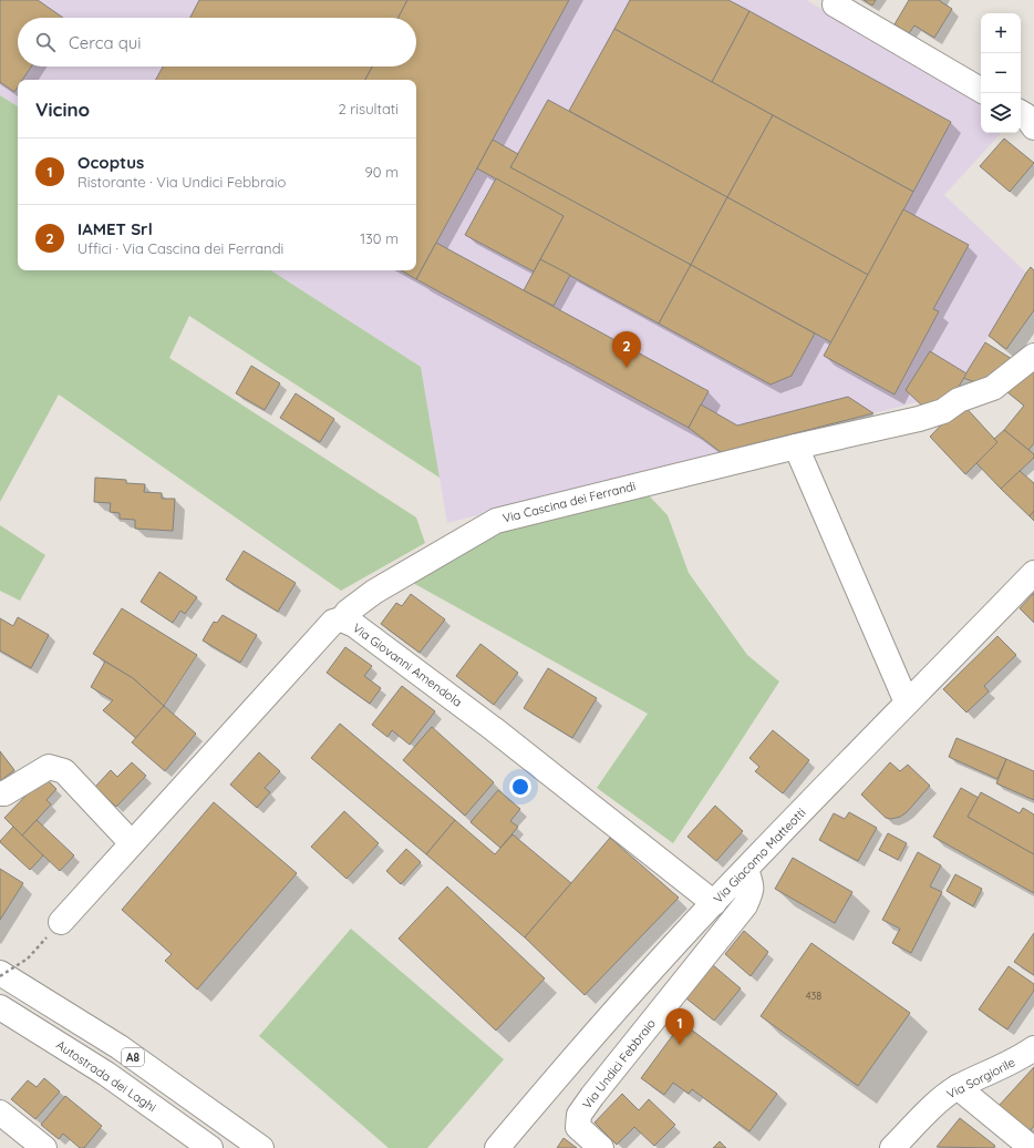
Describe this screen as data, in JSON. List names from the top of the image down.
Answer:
{
  "streets": {
    "main road": [
      "Via Cascina dei Ferrandi",
      "Via Giovanni Amendola",
      "Via Giacomo Matteotti",
      "A8",
      "Via Undici Febbraio",
      "Autostrada dei Laghi",
      "Via Sorgiorile"
    ]
  },
  "crossings": [
    ["Via Cascina dei Ferrandi", "Via Giovanni Amendola"],
    ["Via Giovanni Amendola", "Via Giacomo Matteotti"],
    ["Via Giacomo Matteotti", "Via Undici Febbraio"]
  ],
  "house_numbers": ["438"],
  "page": {
    "map_buttons": ["+", "−"],
    "search": "Cerca qui",
    "heading": ["Vicino", "2 risultati"],
    "list": [
      {
        "mark": "1",
        "name": "Ocoptus",
        "note": "Ristorante · Via Undici Febbraio",
        "value": "90 m"
      },
      {
        "mark": "2",
        "name": "IAMET Srl",
        "note": "Uffici · Via Cascina dei Ferrandi",
        "value": "130 m"
      }
    ],
    "pins": ["2", "1"]
  }
}
